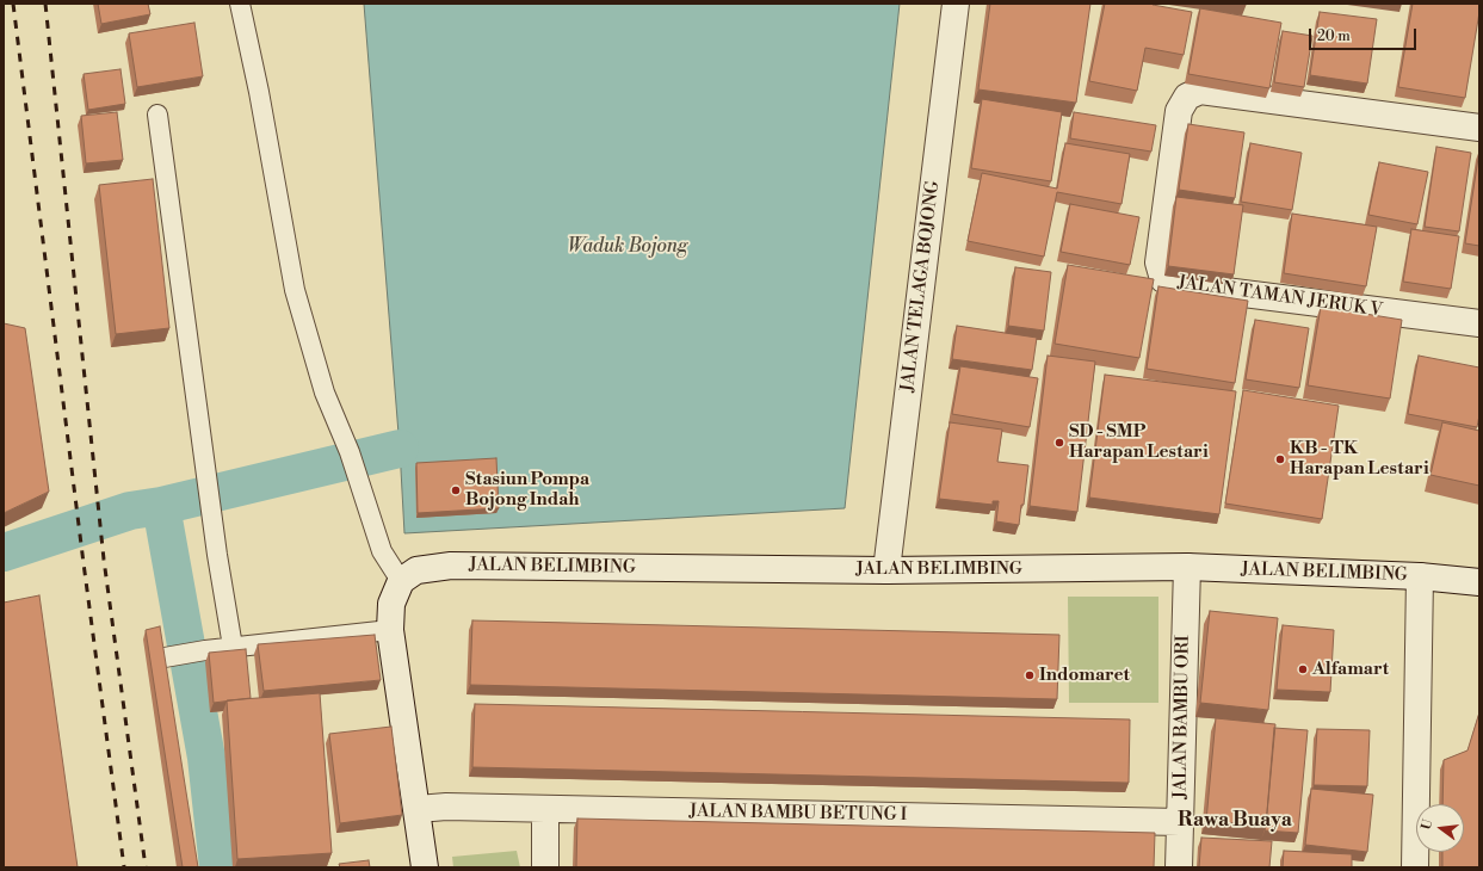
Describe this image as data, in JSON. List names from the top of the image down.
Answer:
{
  "streets": {
    "street": [
      "JALAN TELAGA BOJONG",
      "JALAN TAMAN JERUK V",
      "JALAN BELIMBING",
      "JALAN BAMBU ORI",
      "JALAN BAMBU BETUNG I"
    ]
  },
  "crossings": [
    ["JALAN TELAGA BOJONG", "JALAN BELIMBING"],
    ["JALAN BELIMBING", "JALAN BAMBU ORI"],
    ["JALAN BAMBU ORI", "JALAN BAMBU BETUNG I"]
  ],
  "districts": ["Rawa Buaya"],
  "water": ["Waduk Bojong"],
  "places": [
    "SD - SMP Harapan Lestari",
    "KB - TK Harapan Lestari",
    "Stasiun Pompa Bojong Indah",
    "Alfamart",
    "Indomaret"
  ],
  "scale_bar": "20 m",
  "north": "left"
}
